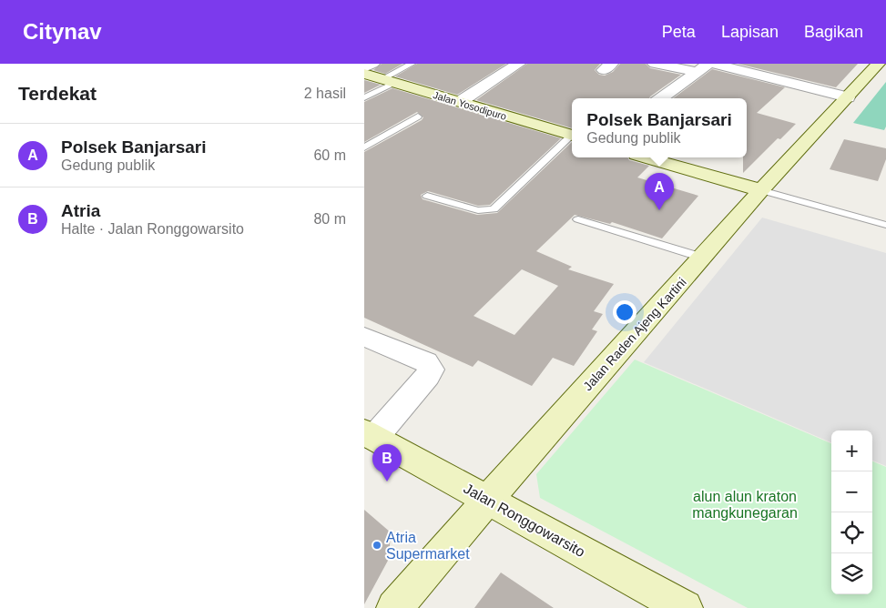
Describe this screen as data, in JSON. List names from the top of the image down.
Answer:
{
  "streets": {
    "main road": ["Jalan Yosodipuro", "Jalan Raden Ajeng Kartini", "Jalan Ronggowarsito"]
  },
  "crossings": [
    ["Jalan Raden Ajeng Kartini", "Jalan Ronggowarsito"]
  ],
  "parks": ["alun alun kraton mangkunegaran"],
  "places": ["Atria Supermarket"],
  "page": {
    "header": "Citynav",
    "nav": ["Peta", "Lapisan", "Bagikan"],
    "heading": ["Terdekat", "2 hasil"],
    "popup": ["Polsek Banjarsari", "Gedung publik"],
    "list": [
      {
        "mark": "A",
        "name": "Polsek Banjarsari",
        "note": "Gedung publik",
        "value": "60 m"
      },
      {
        "mark": "B",
        "name": "Atria",
        "note": "Halte · Jalan Ronggowarsito",
        "value": "80 m"
      }
    ],
    "pins": ["A", "B"],
    "map_buttons": ["+", "−"]
  }
}
